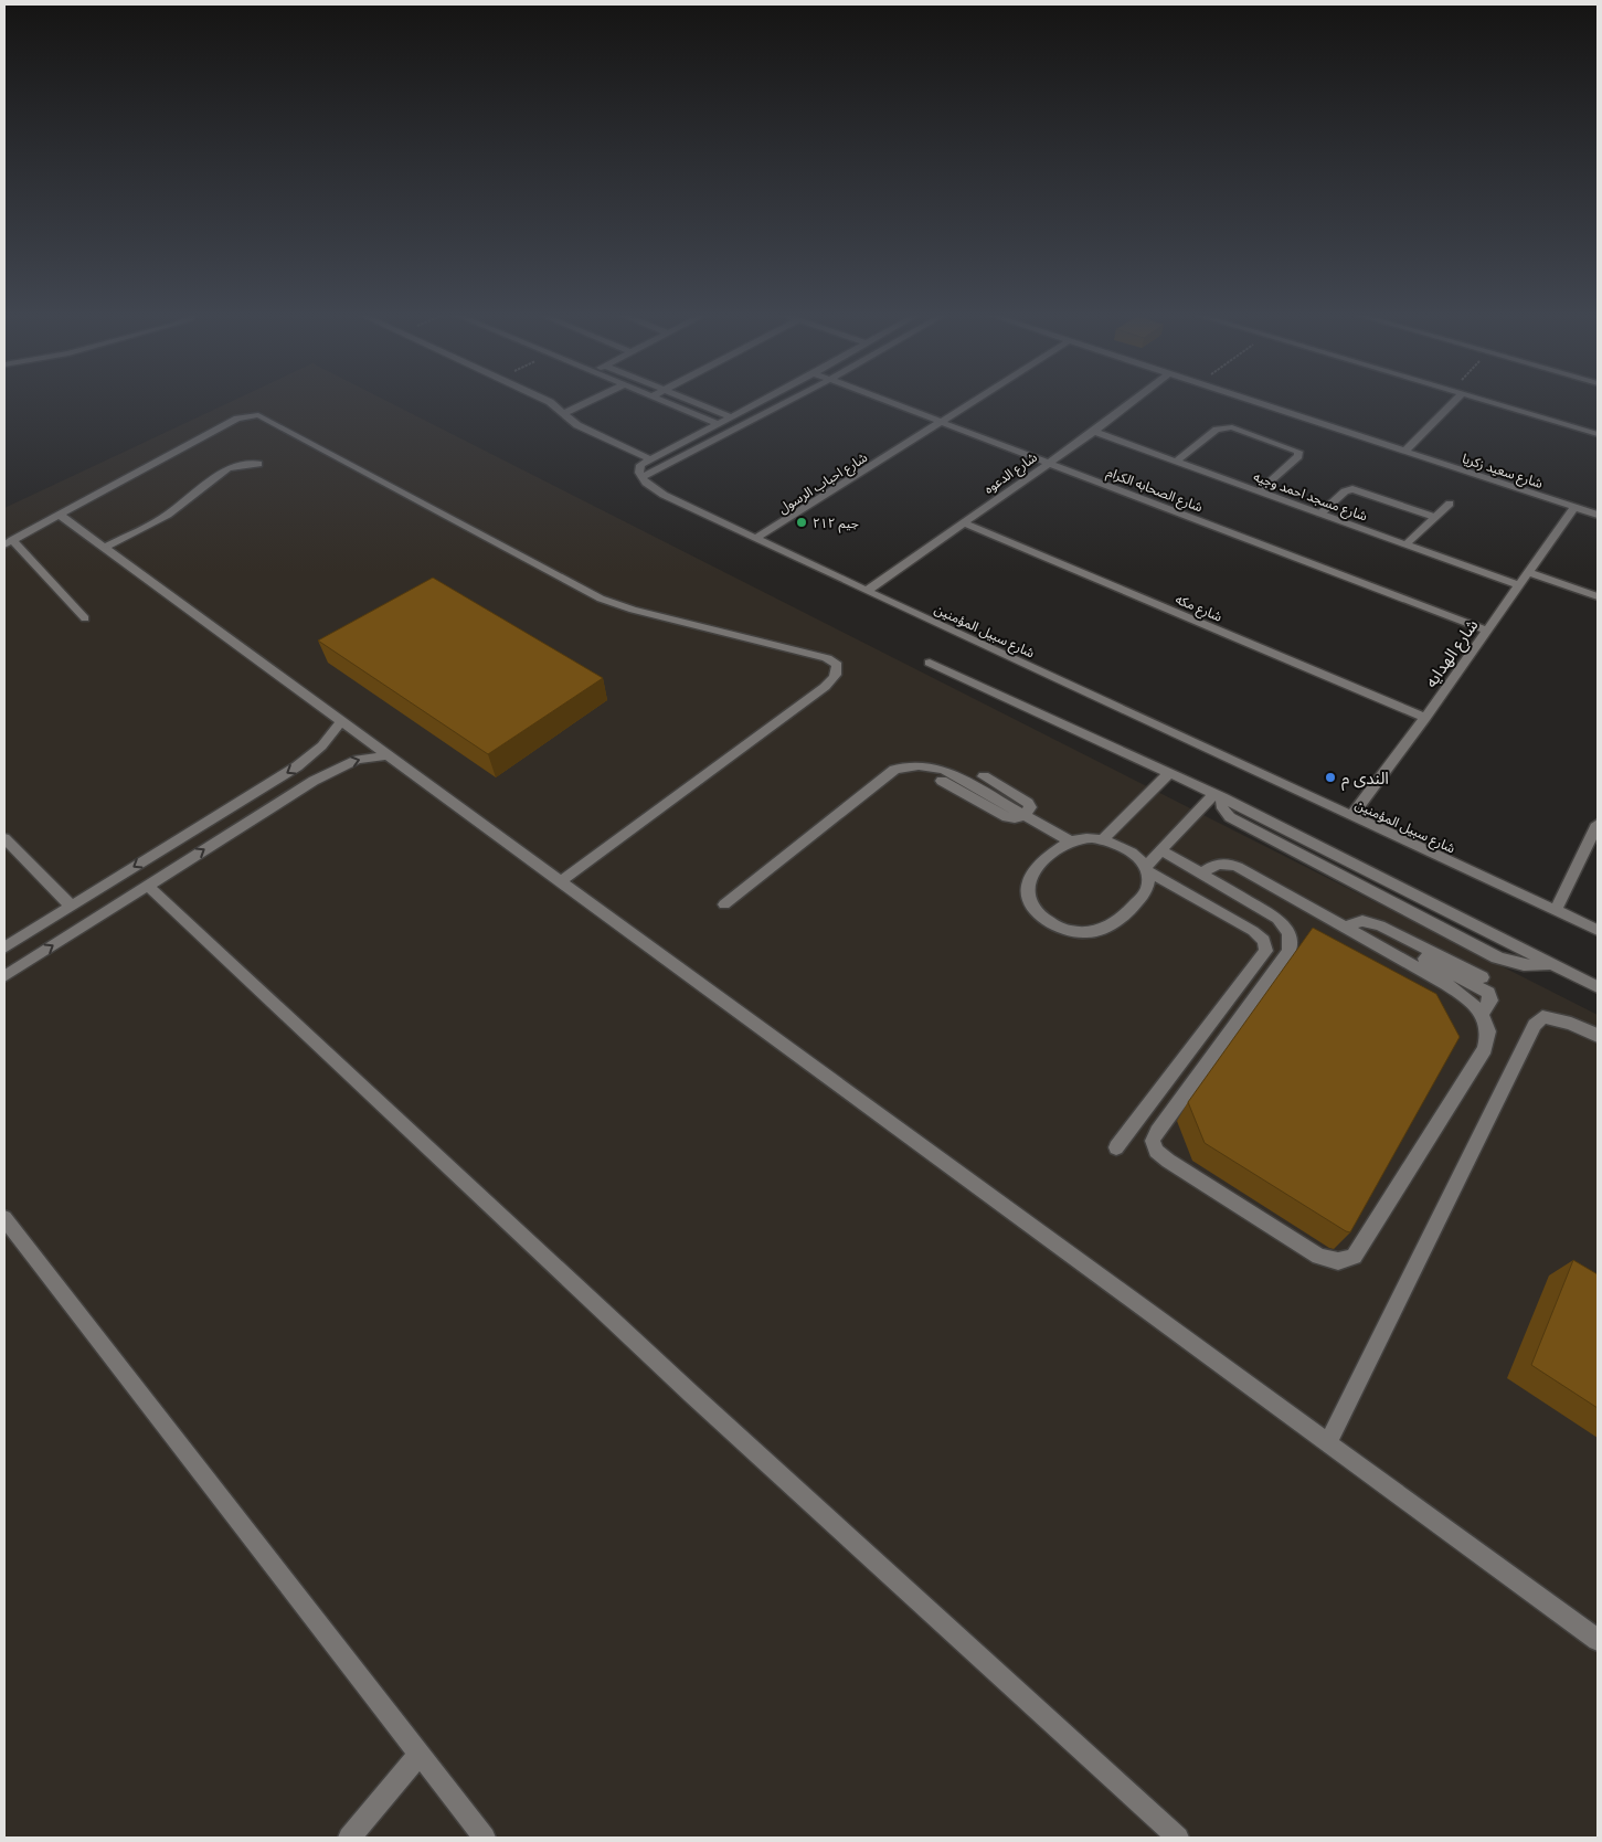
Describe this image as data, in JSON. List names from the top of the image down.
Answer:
{
  "streets": {
    "street": [
      "شارع سعيد زكريا",
      "شارع الدعوه",
      "شارع احباب الرسول",
      "شارع الصحابه الكرام",
      "شارع مسجد احمد وجيه",
      "شارع مكه",
      "شارع سبيل المؤمنين",
      "شارع الهدايه"
    ]
  },
  "crossings": [
    ["شارع سعيد زكريا", "شارع الهدايه"],
    ["شارع الدعوه", "شارع الصحابه الكرام"],
    ["شارع الدعوه", "شارع مسجد احمد وجيه"],
    ["شارع الدعوه", "شارع مكه"],
    ["شارع الدعوه", "شارع سبيل المؤمنين"],
    ["شارع احباب الرسول", "شارع الصحابه الكرام"],
    ["شارع احباب الرسول", "شارع سبيل المؤمنين"],
    ["شارع الصحابه الكرام", "شارع الهدايه"],
    ["شارع مسجد احمد وجيه", "شارع الهدايه"],
    ["شارع مكه", "شارع الهدايه"],
    ["شارع سبيل المؤمنين", "شارع الهدايه"]
  ],
  "places": ["جيم ٢١٢", "الندى م"]
}
